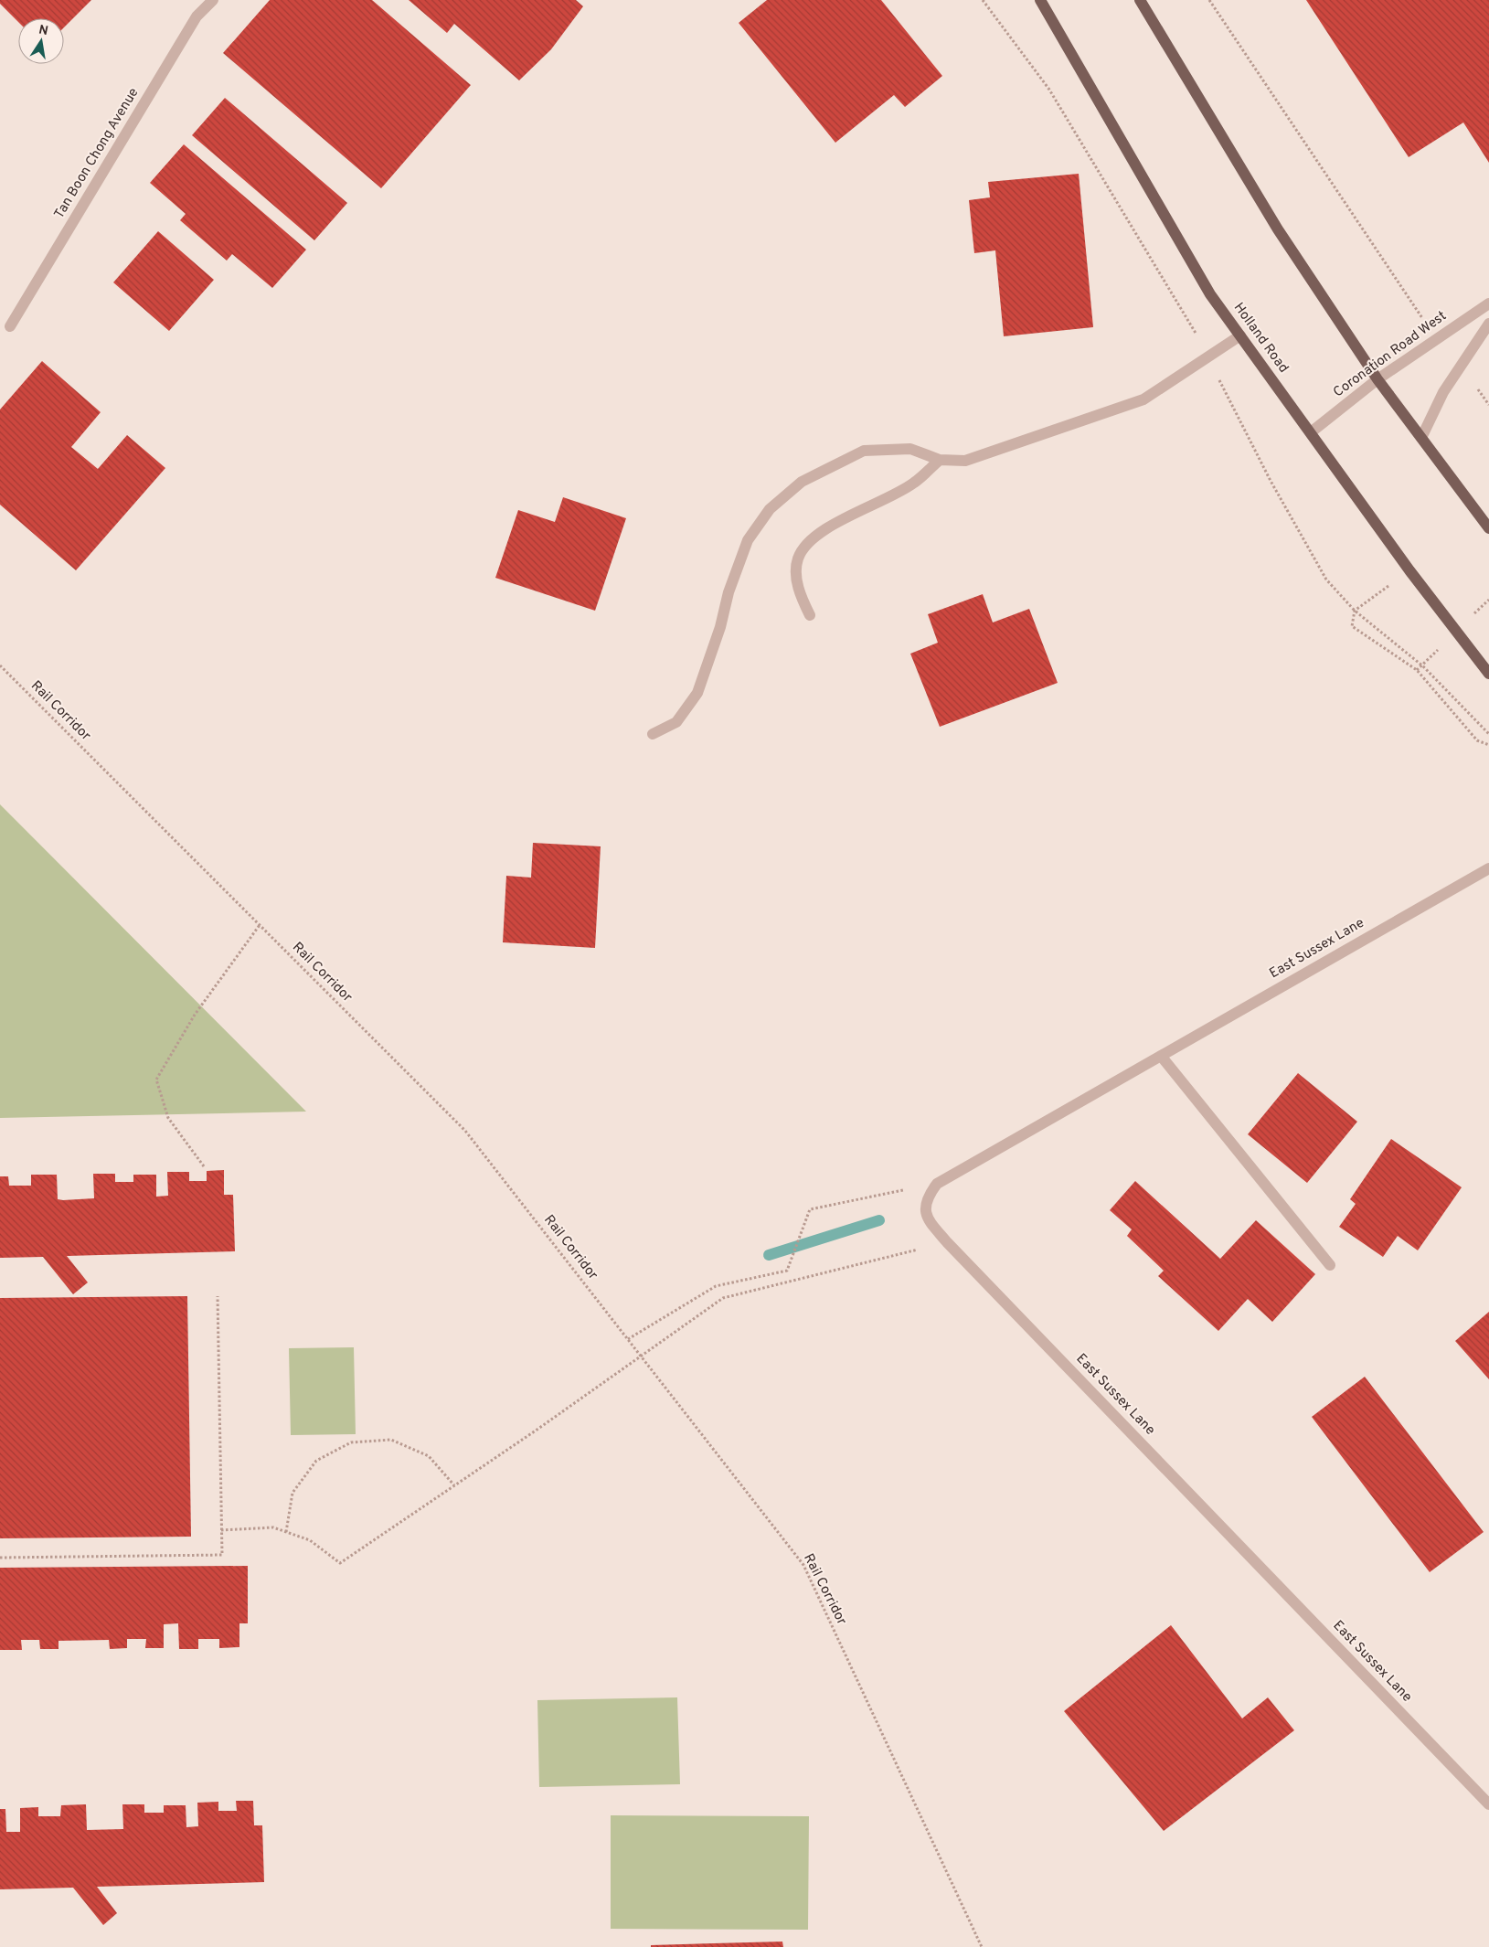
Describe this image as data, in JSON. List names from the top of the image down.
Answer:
{
  "streets": {
    "main road": ["Holland Road"],
    "street": ["Tan Boon Chong Avenue", "Coronation Road West", "East Sussex Lane"],
    "path": ["Rail Corridor"]
  },
  "crossings": [
    ["Holland Road", "Coronation Road West"]
  ],
  "north": "top"
}
